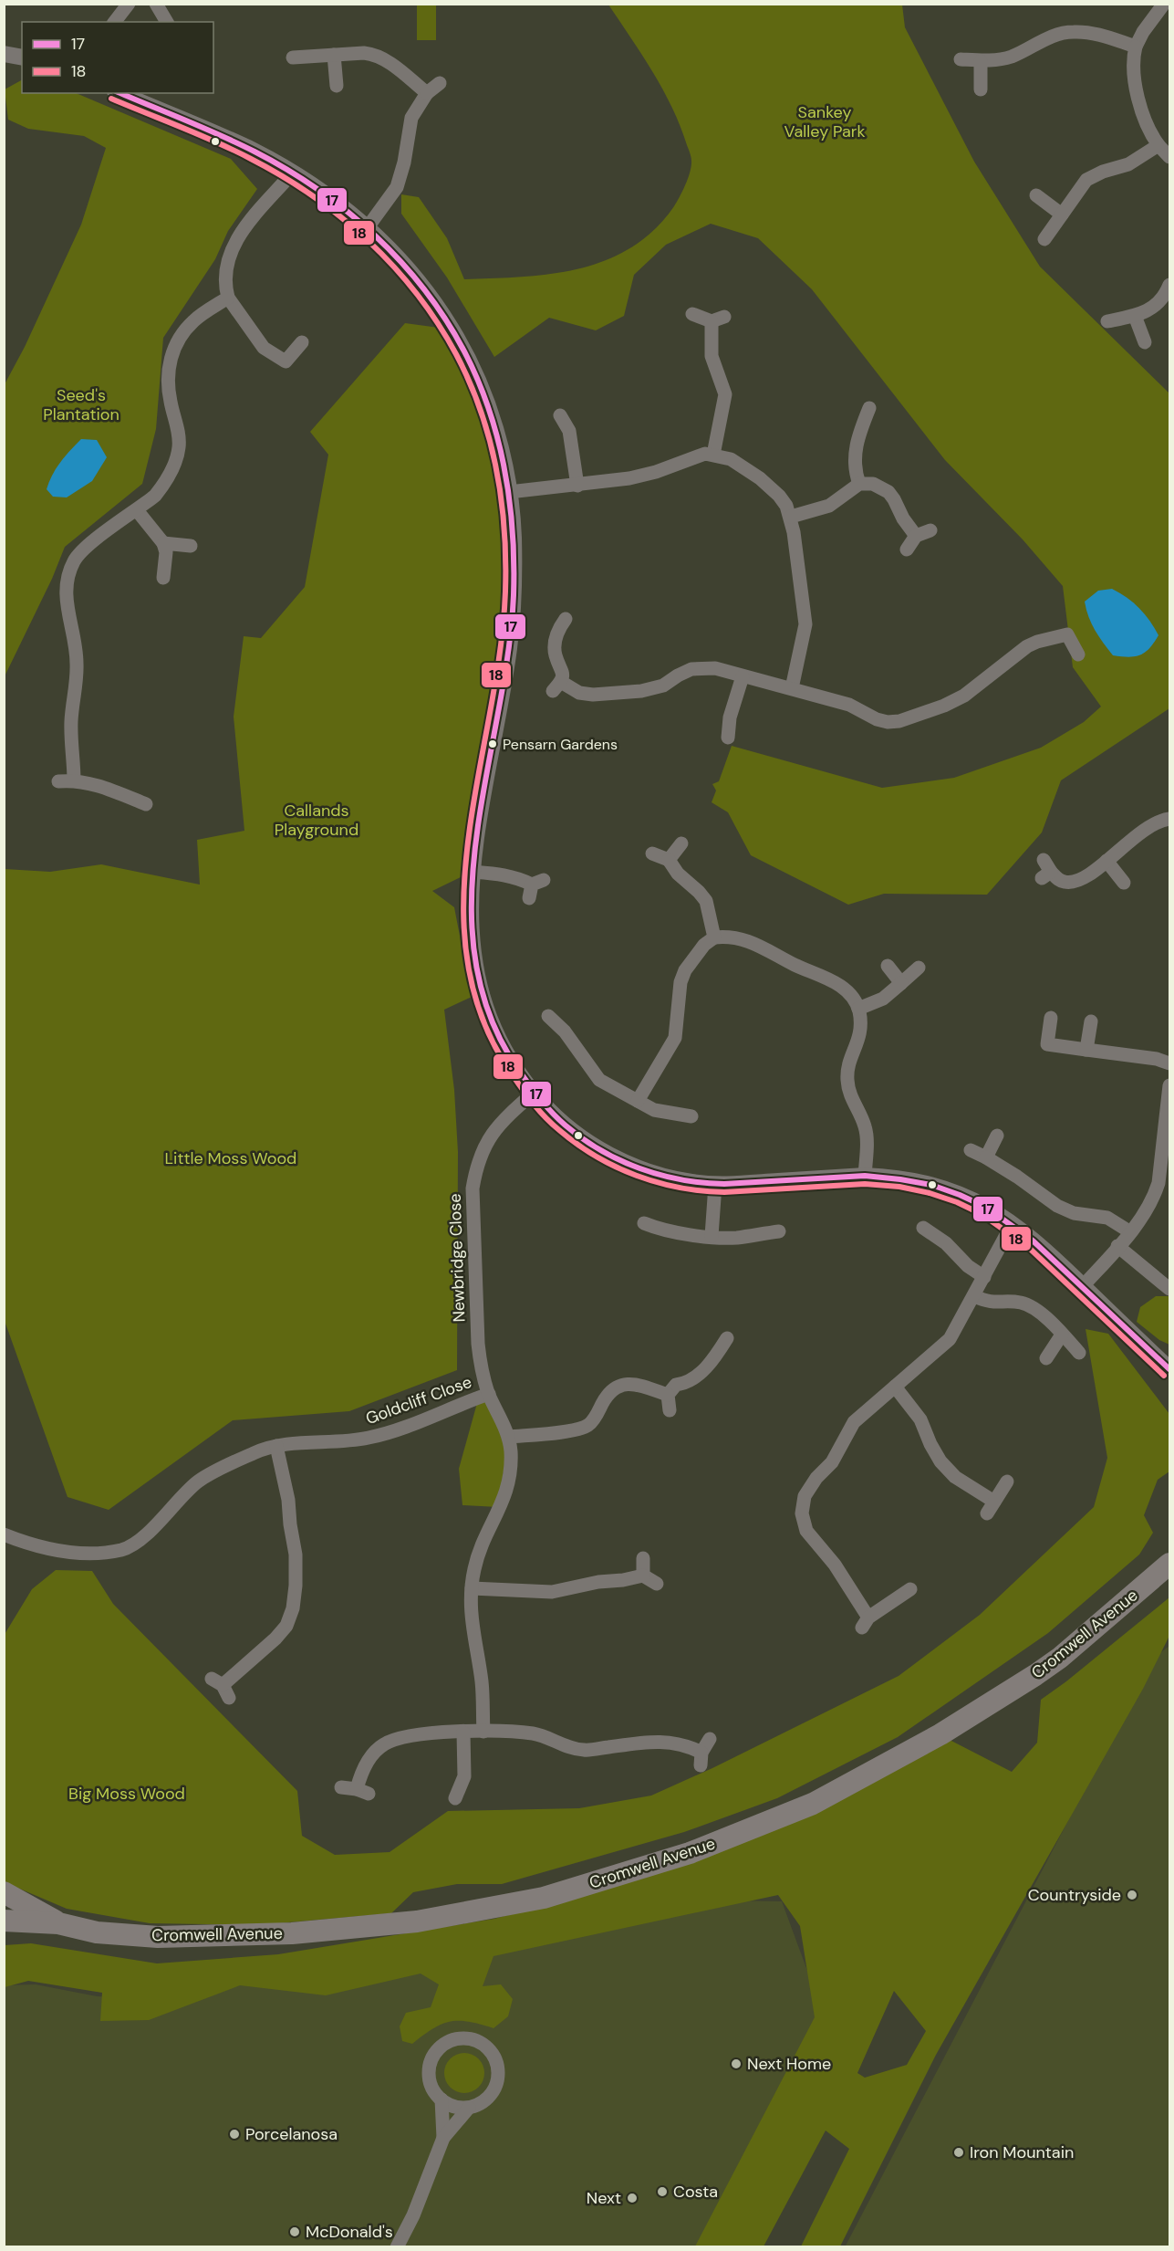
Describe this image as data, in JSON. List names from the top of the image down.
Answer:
{
  "streets": {
    "main road": ["Cromwell Avenue"],
    "street": ["Newbridge Close", "Goldcliff Close"]
  },
  "crossings": [
    ["Newbridge Close", "Goldcliff Close"]
  ],
  "parks": [
    "Sankey Valley Park",
    "Seed's Plantation",
    "Callands Playground",
    "Little Moss Wood",
    "Big Moss Wood"
  ],
  "places": [
    "Pensarn Gardens",
    "Countryside",
    "Next Home",
    "Porcelanosa",
    "Iron Mountain",
    "Costa",
    "Next",
    "McDonald's"
  ],
  "lines": ["transit line 17", "transit line 18"],
  "legend": ["17", "18"]
}
